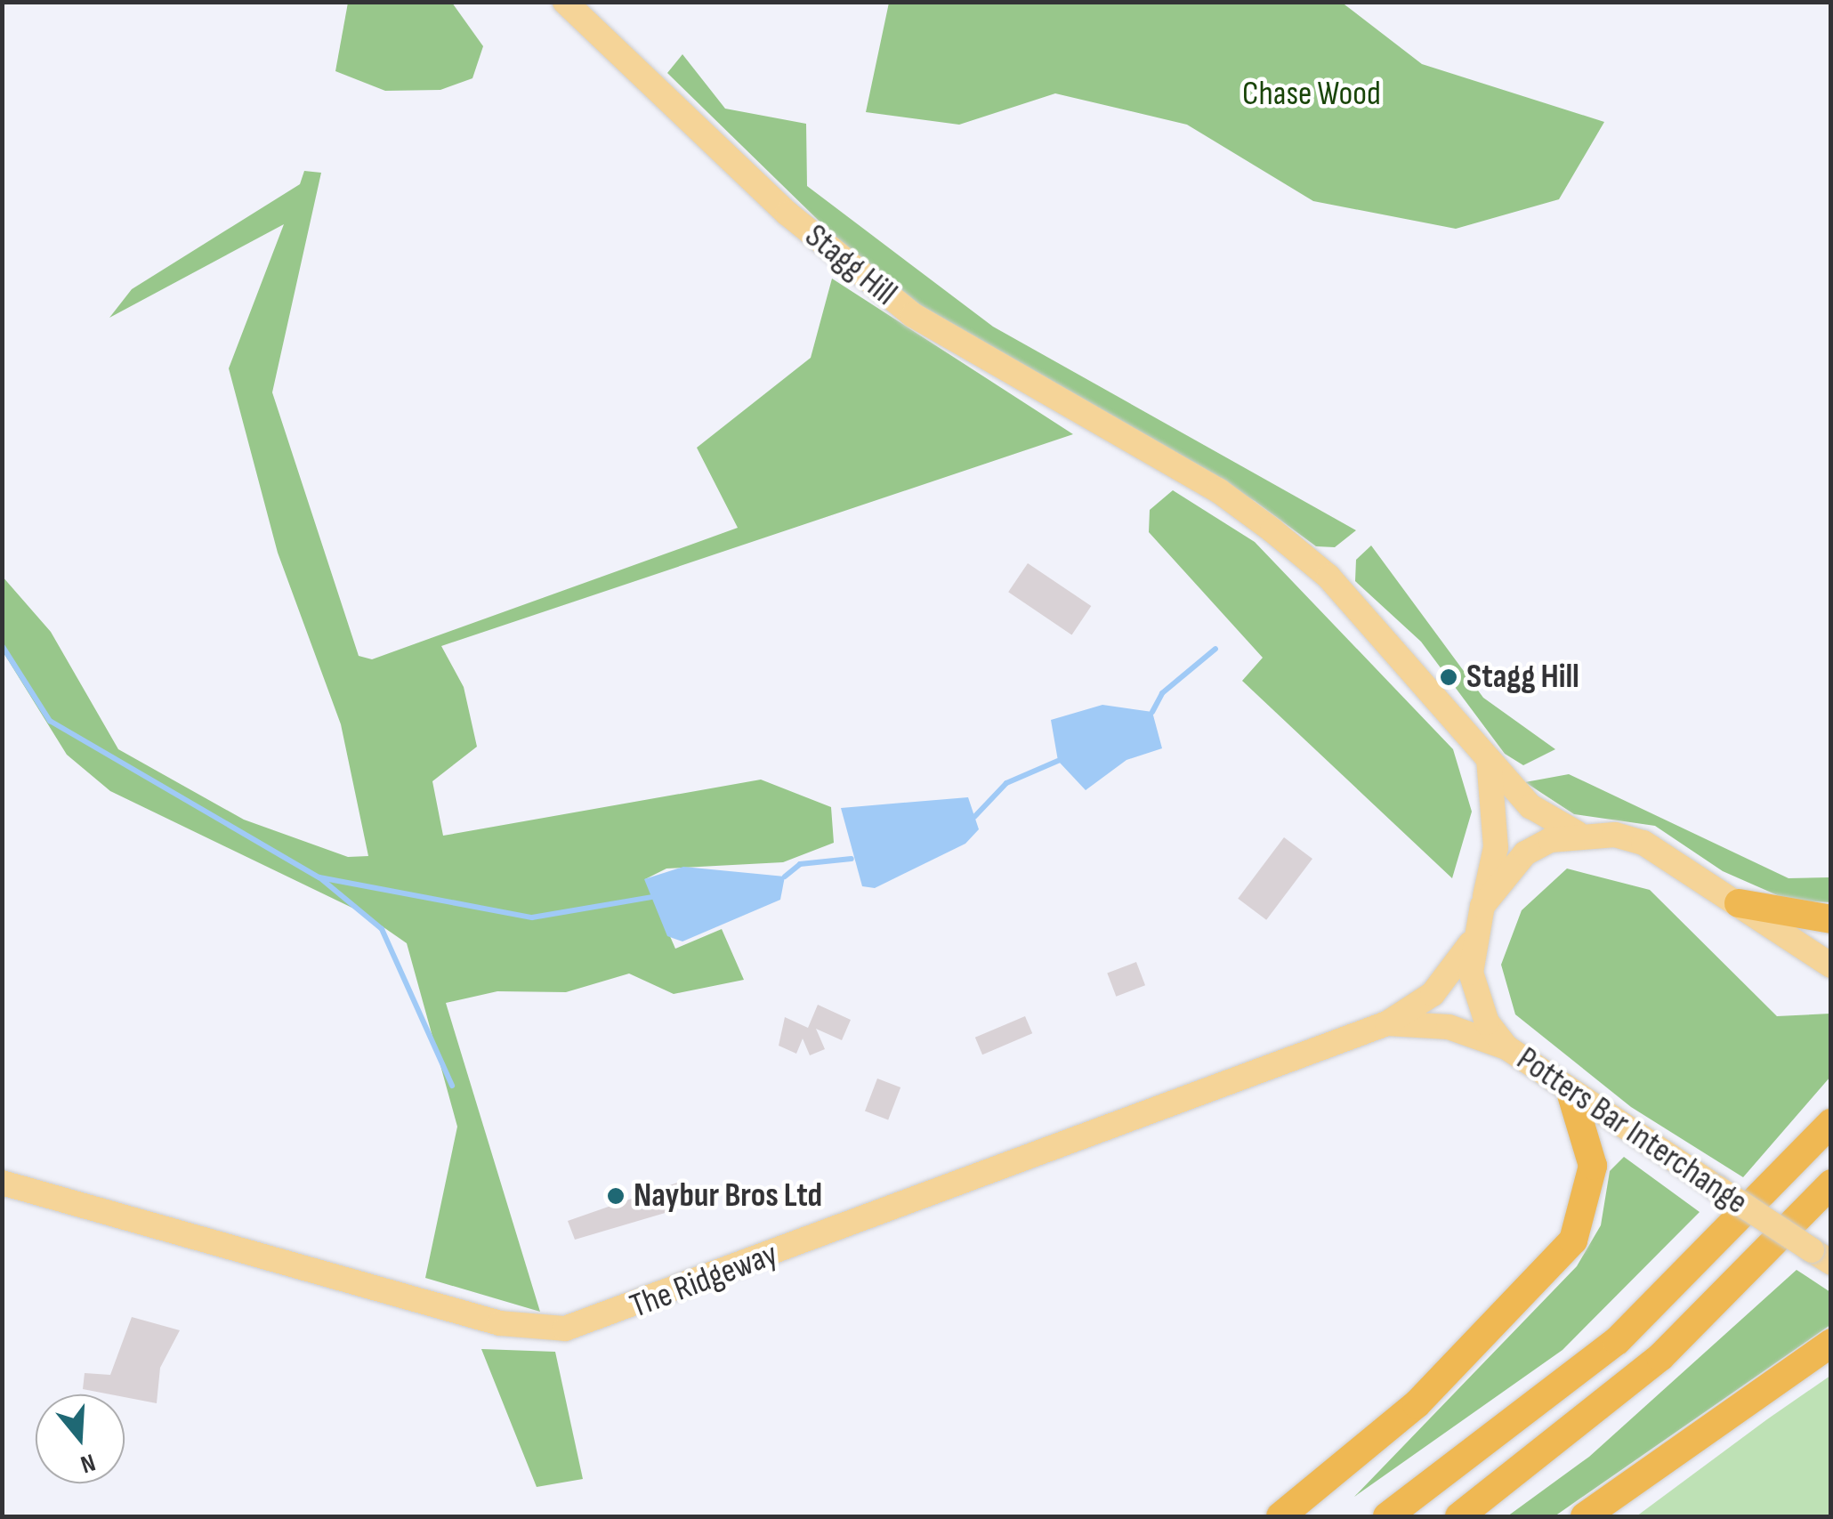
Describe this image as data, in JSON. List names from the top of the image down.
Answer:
{
  "streets": {
    "main road": ["Stagg Hill", "Potters Bar Interchange", "The Ridgeway"]
  },
  "crossings": [
    ["Stagg Hill", "Potters Bar Interchange"],
    ["Potters Bar Interchange", "The Ridgeway"]
  ],
  "parks": ["Chase Wood"],
  "places": ["Stagg Hill", "Naybur Bros Ltd"],
  "north": "bottom"
}
